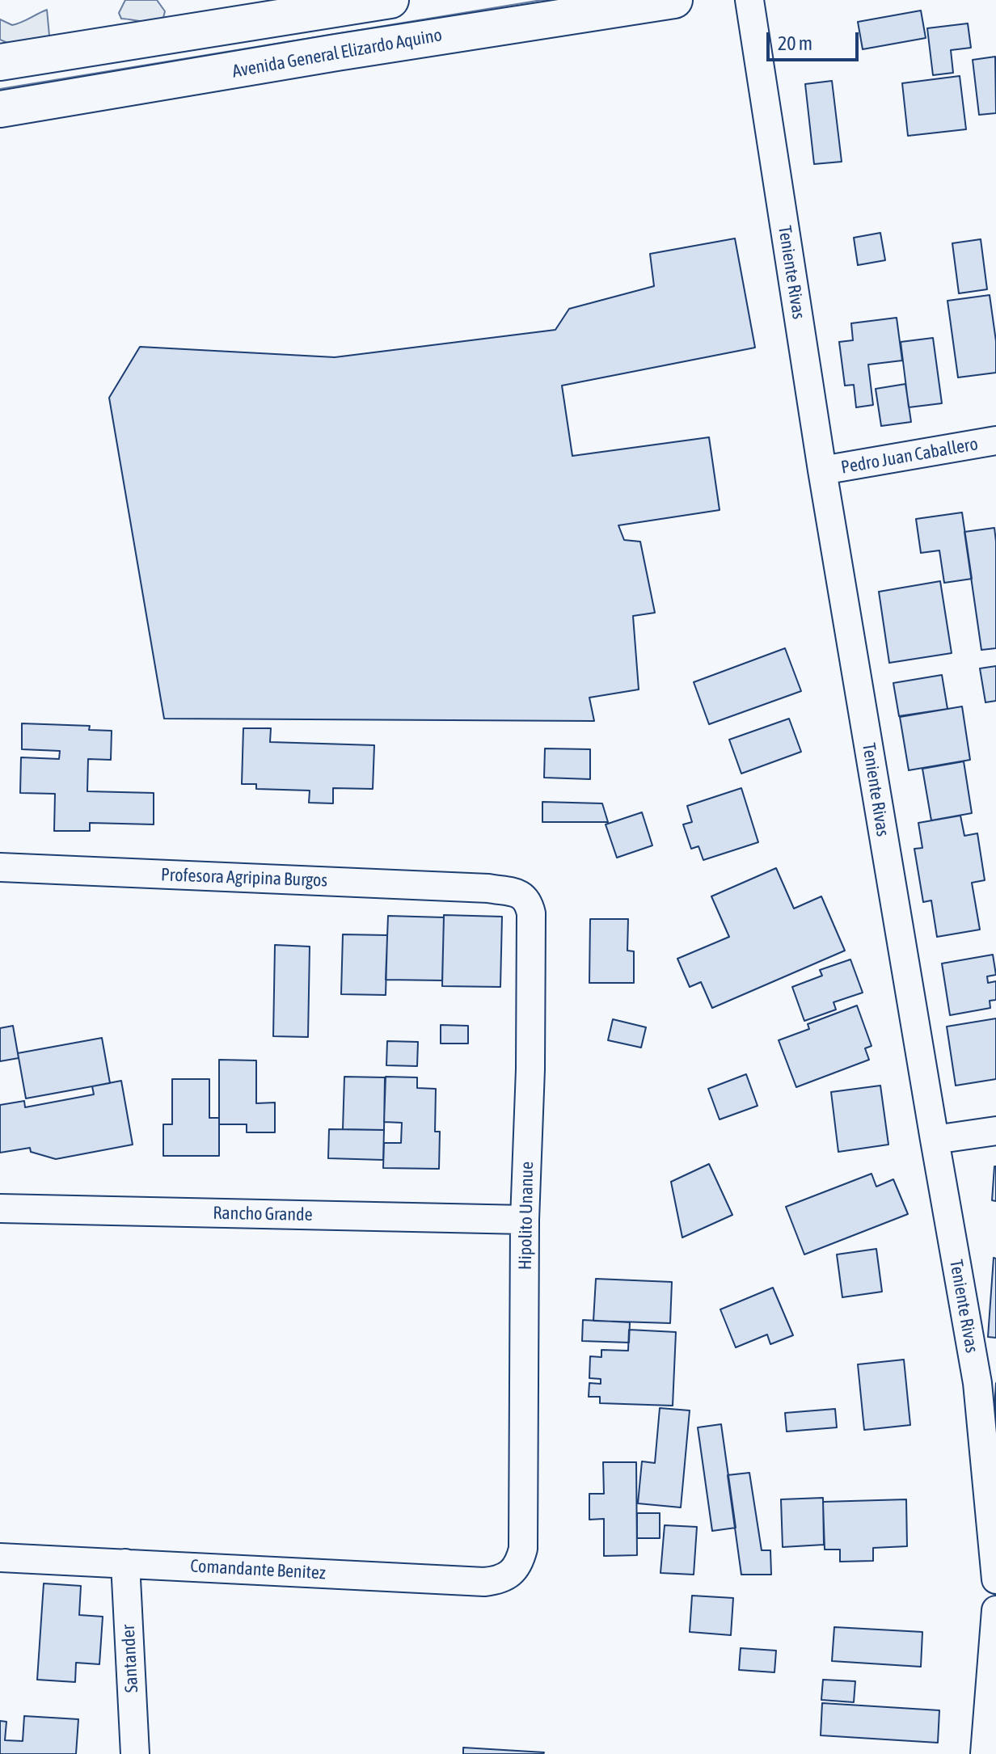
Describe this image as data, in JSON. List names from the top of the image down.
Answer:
{
  "streets": {
    "main road": ["Avenida General Elizardo Aquino"],
    "street": [
      "Teniente Rivas",
      "Pedro Juan Caballero",
      "Profesora Agripina Burgos",
      "Rancho Grande",
      "Hipolito Unanue",
      "Comandante Benitez",
      "Santander"
    ]
  },
  "crossings": [
    ["Teniente Rivas", "Pedro Juan Caballero"],
    ["Profesora Agripina Burgos", "Hipolito Unanue"],
    ["Rancho Grande", "Hipolito Unanue"],
    ["Hipolito Unanue", "Comandante Benitez"],
    ["Comandante Benitez", "Santander"]
  ],
  "scale_bar": "20 m"
}
